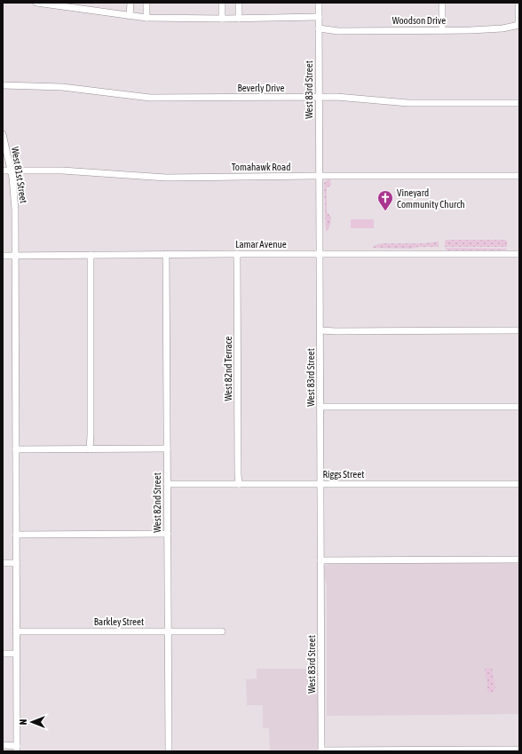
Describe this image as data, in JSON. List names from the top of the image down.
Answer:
{
  "streets": {
    "street": [
      "Woodson Drive",
      "Beverly Drive",
      "West 83rd Street",
      "Tomahawk Road",
      "West 81st Street",
      "Lamar Avenue",
      "West 82nd Terrace",
      "Riggs Street",
      "West 82nd Street",
      "Barkley Street"
    ]
  },
  "crossings": [
    ["Woodson Drive", "West 83rd Street"],
    ["Beverly Drive", "West 83rd Street"],
    ["West 83rd Street", "Tomahawk Road"],
    ["West 83rd Street", "Lamar Avenue"],
    ["West 83rd Street", "Riggs Street"],
    ["Tomahawk Road", "West 81st Street"],
    ["West 81st Street", "Lamar Avenue"],
    ["West 81st Street", "Barkley Street"],
    ["Lamar Avenue", "West 82nd Terrace"],
    ["Lamar Avenue", "West 82nd Street"],
    ["West 82nd Terrace", "Riggs Street"],
    ["Riggs Street", "West 82nd Street"],
    ["West 82nd Street", "Barkley Street"]
  ],
  "places": {
    "church": ["Vineyard Community Church"]
  },
  "north": "left"
}
